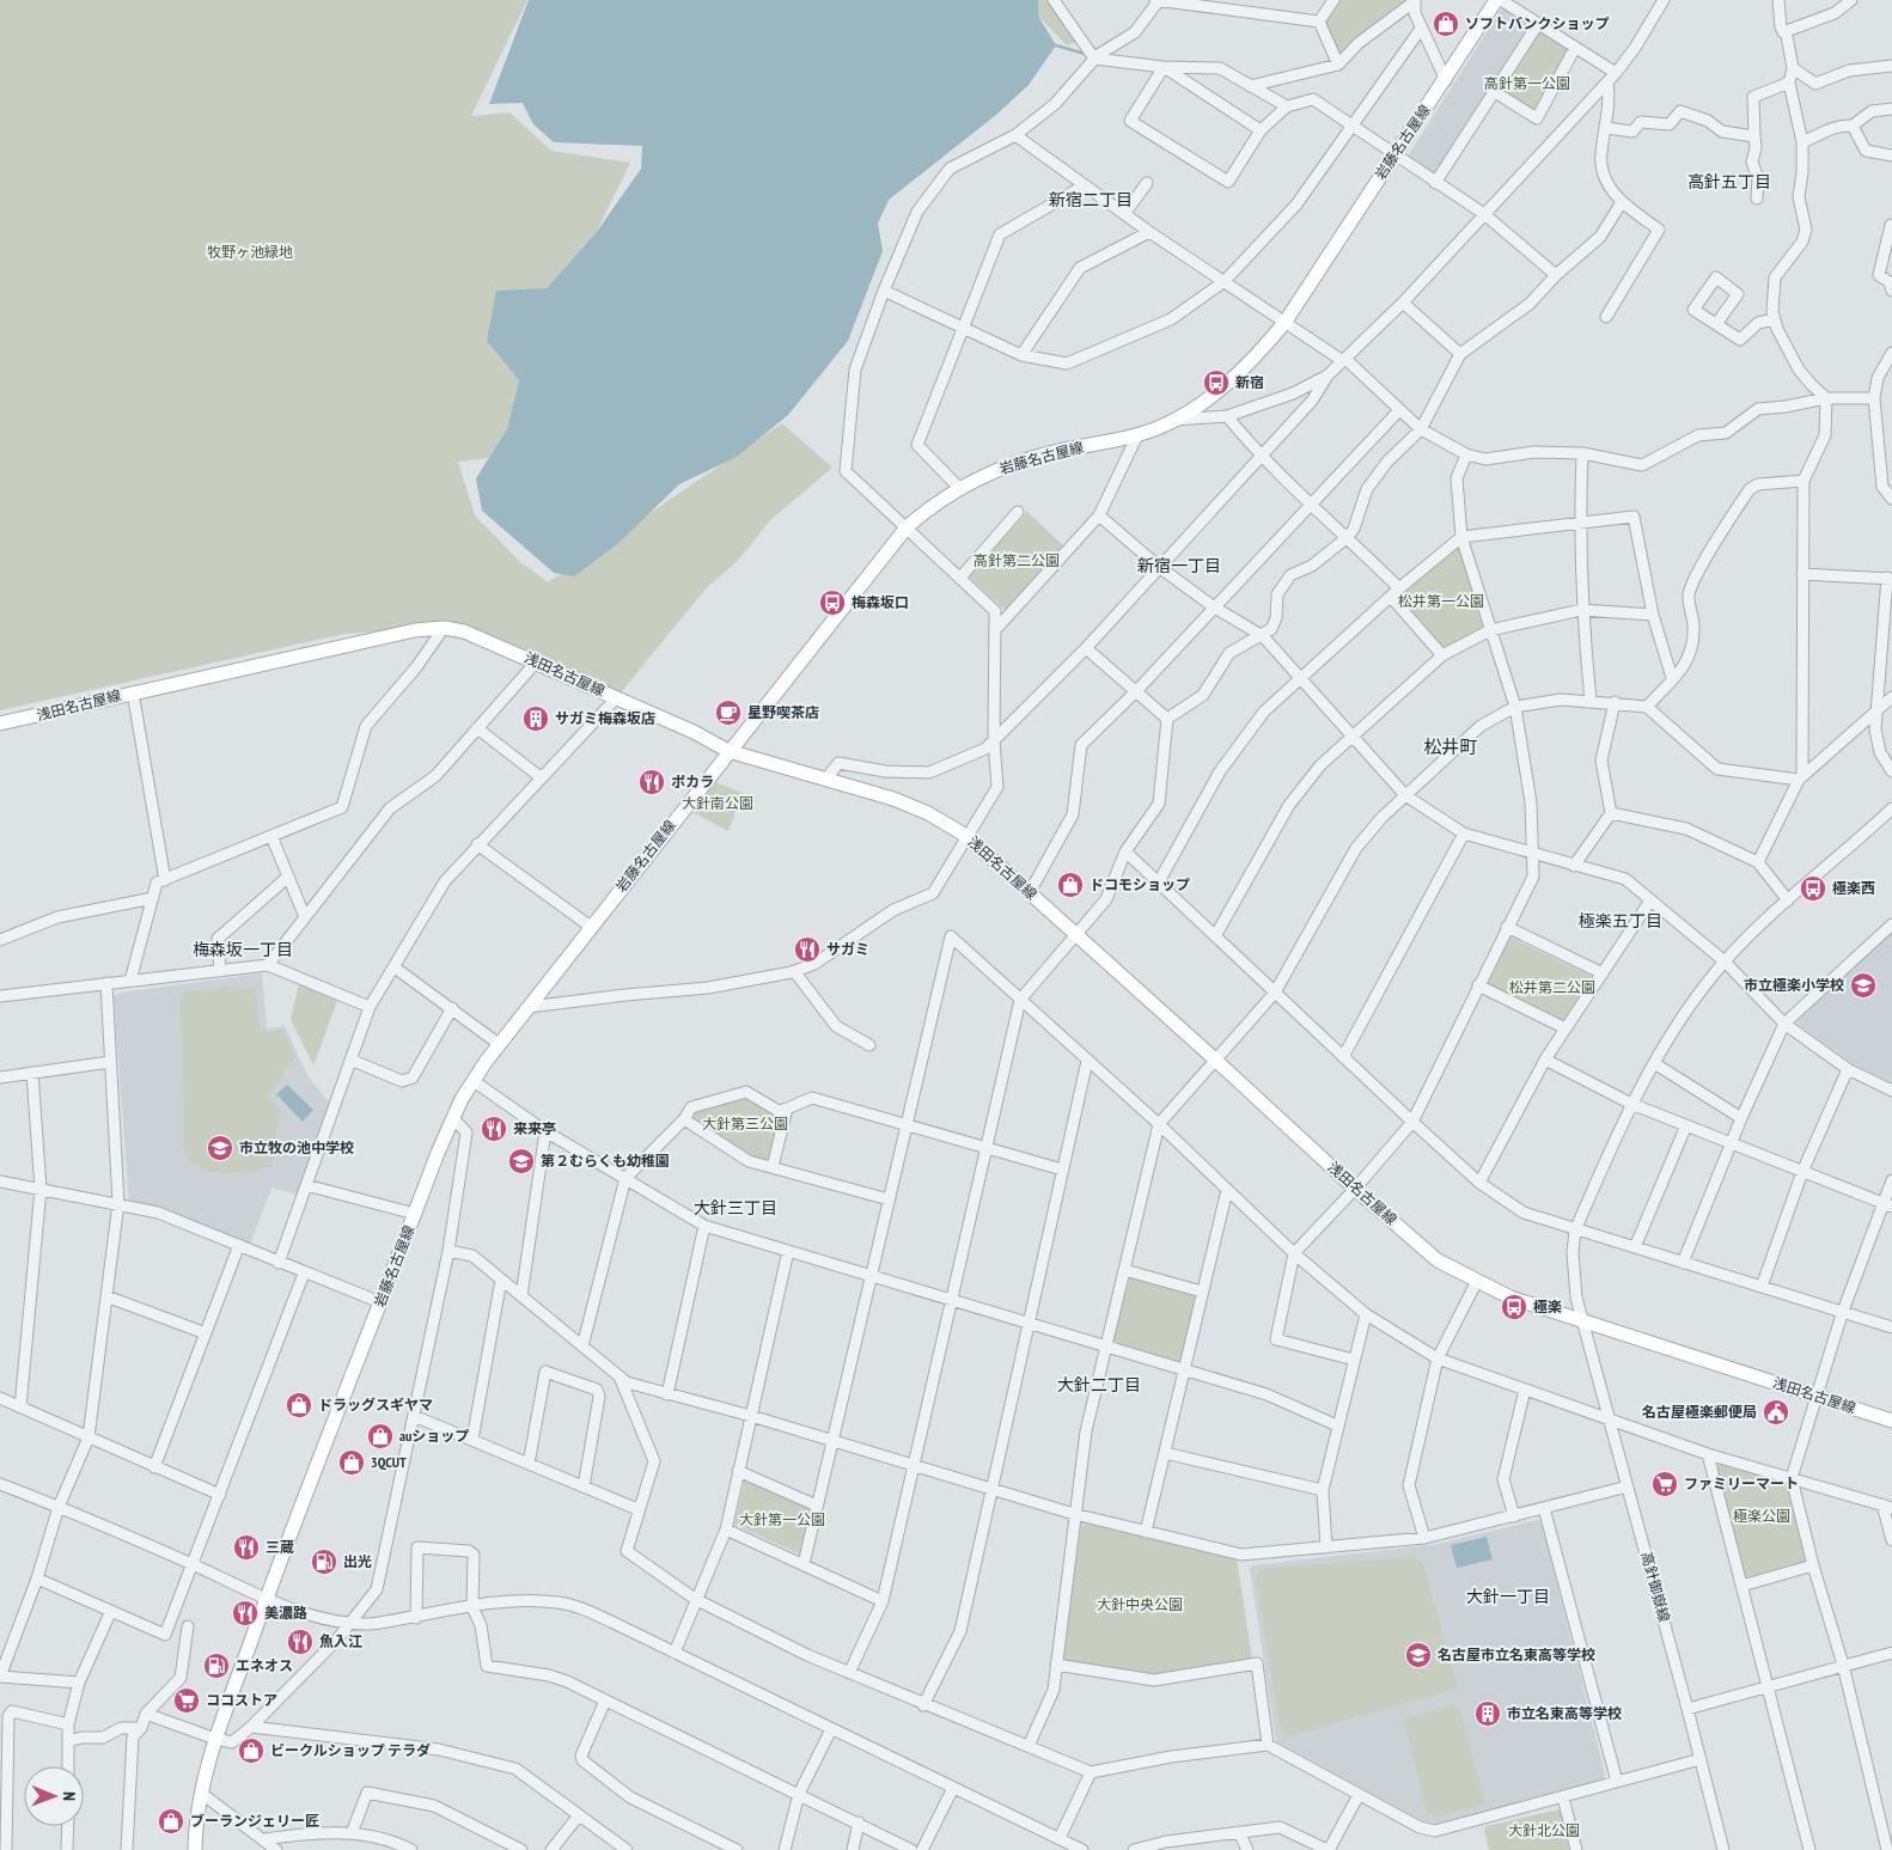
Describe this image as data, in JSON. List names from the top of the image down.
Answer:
{
  "streets": {
    "main road": ["岩藤名古屋線", "浅田名古屋線"],
    "street": ["高針御嶽線"]
  },
  "crossings": [
    ["岩藤名古屋線", "浅田名古屋線"],
    ["浅田名古屋線", "高針御嶽線"]
  ],
  "districts": [
    "高針五丁目",
    "新宿二丁目",
    "新宿一丁目",
    "松井町",
    "極楽五丁目",
    "梅森坂一丁目",
    "大針三丁目",
    "大針二丁目",
    "大針一丁目"
  ],
  "parks": [
    "高針第一公園",
    "牧野ヶ池緑地",
    "高針第二公園",
    "松井第一公園",
    "大針南公園",
    "松井第二公園",
    "大針第三公園",
    "極楽公園",
    "大針第一公園",
    "大針中央公園",
    "大針北公園"
  ],
  "places": {
    "shop": [
      "ソフトバンクショップ",
      "ドコモショップ",
      "ドラッグスギヤマ",
      "auショップ",
      "3QCUT",
      "ビークルショップ テラダ",
      "ブーランジェリー匠"
    ],
    "bus stop": [
      "新宿",
      "梅森坂口",
      "極楽西",
      "極楽"
    ],
    "cafe": ["星野喫茶店"],
    "building": ["サガミ梅森坂店", "市立名東高等学校"],
    "restaurant": [
      "ポカラ",
      "サガミ",
      "来来亭",
      "三蔵",
      "美濃路",
      "魚入江"
    ],
    "school or university": [
      "市立極楽小学校",
      "市立牧の池中学校",
      "第２むらくも幼稚園",
      "名古屋市立名東高等学校"
    ],
    "public building": ["名古屋極楽郵便局"],
    "supermarket": ["ファミリーマート", "ココストア"],
    "fuel station": ["出光", "エネオス"]
  },
  "north": "right"
}
